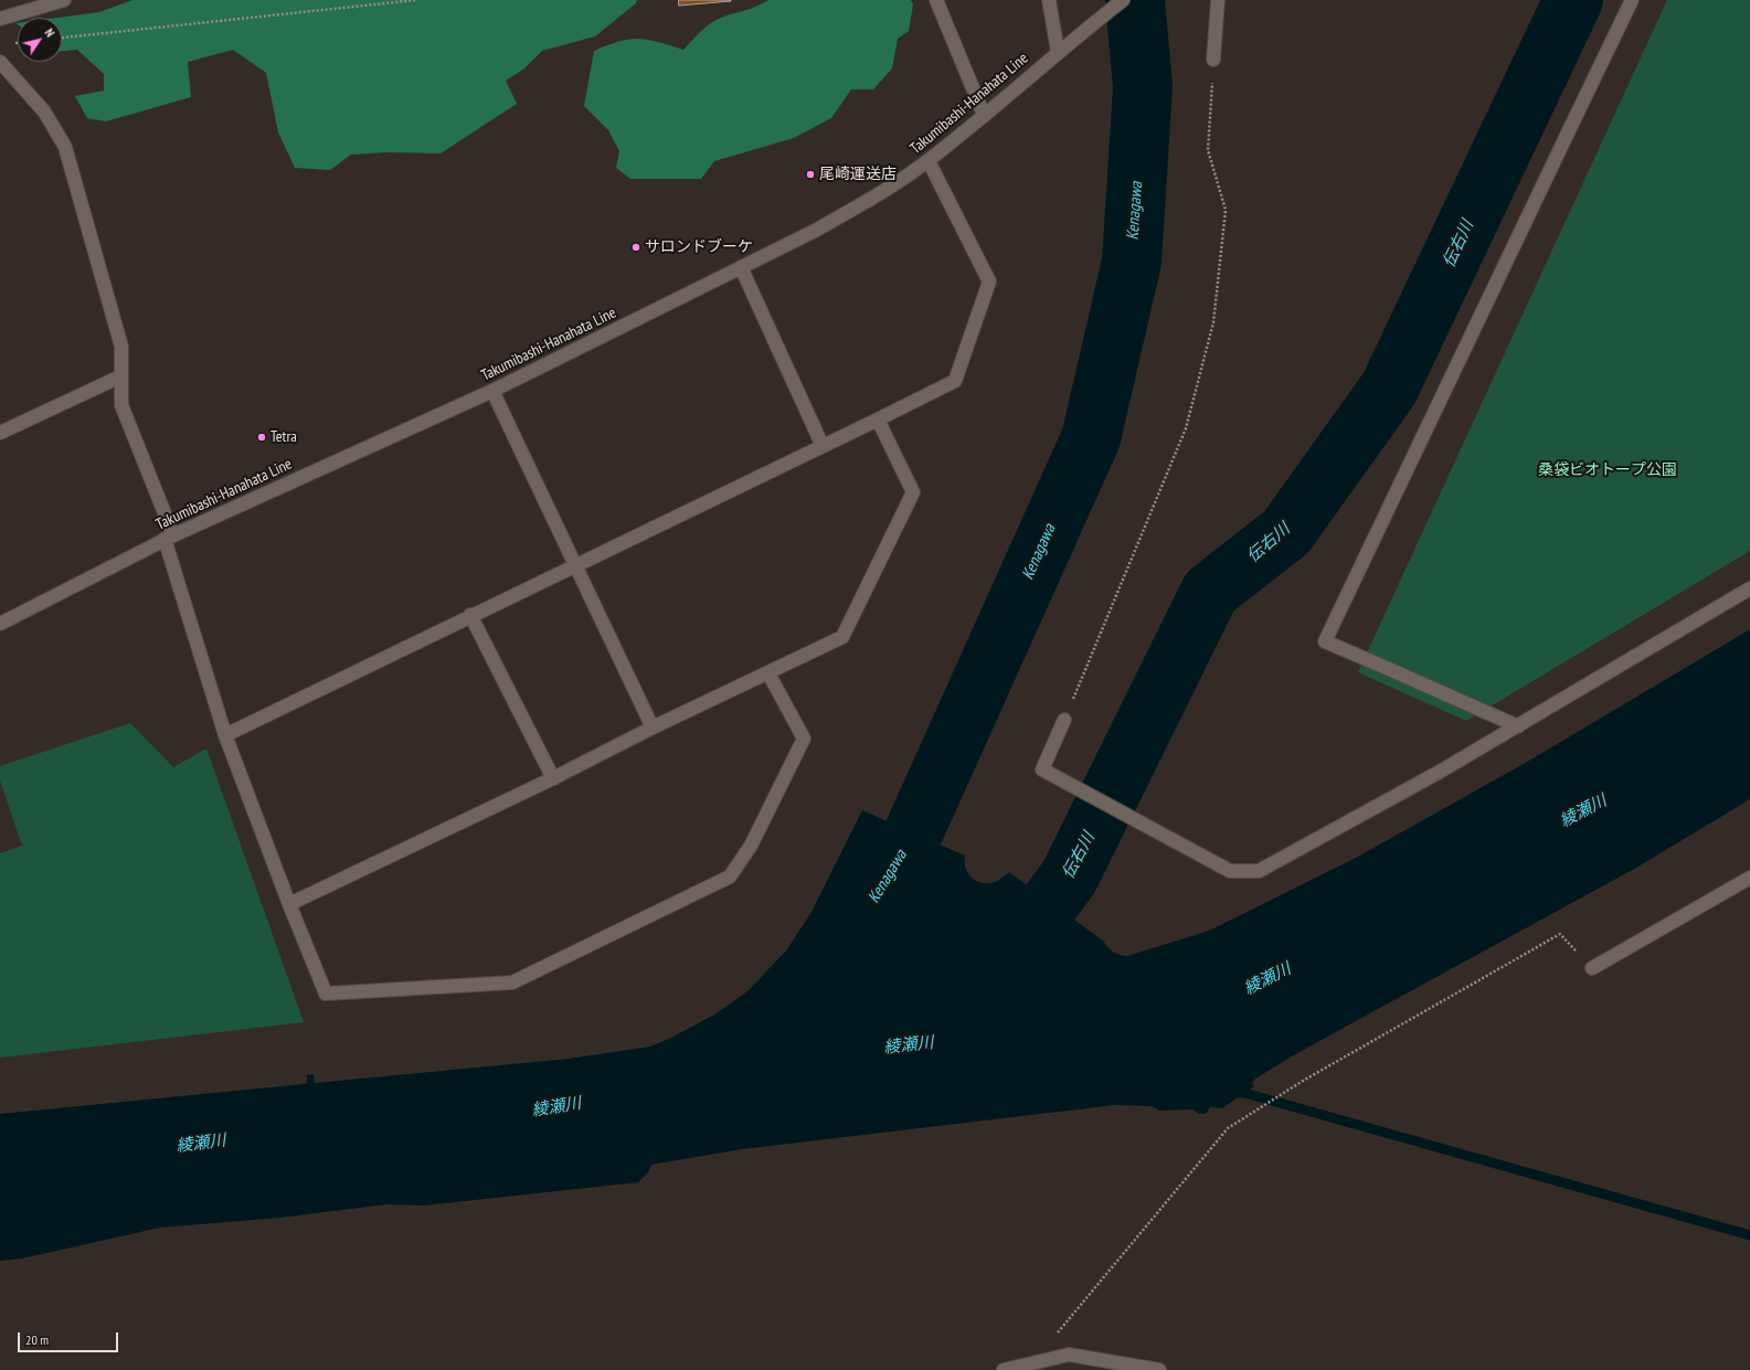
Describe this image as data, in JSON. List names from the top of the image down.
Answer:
{
  "streets": {
    "street": ["Takumibashi-Hanahata Line"]
  },
  "water": ["Kenagawa", "伝右川", "綾瀬川"],
  "parks": ["桑袋ビオトープ公園"],
  "places": ["尾崎運送店", "サロンドブーケ", "Tetra"],
  "scale_bar": "20 m",
  "north": "top right"
}
